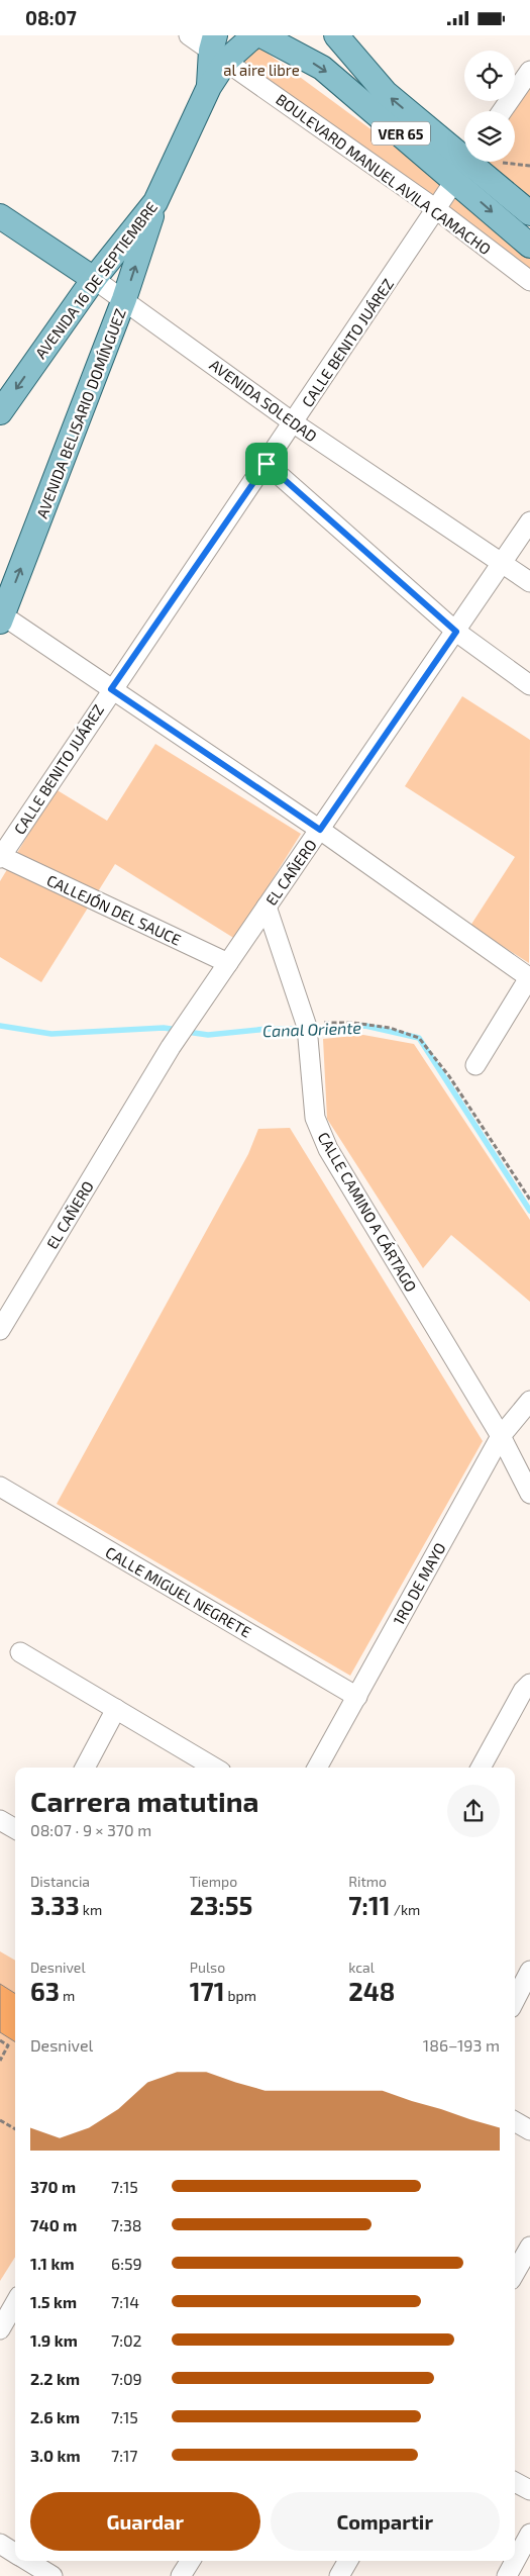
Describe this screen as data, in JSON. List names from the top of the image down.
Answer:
{
  "streets": {
    "main road": [
      "VER 65",
      "AVENIDA 16 DE SEPTIEMBRE",
      "AVENIDA SOLEDAD",
      "AVENIDA BELISARIO DOMÍNGUEZ"
    ],
    "street": [
      "BOULEVARD MANUEL AVILA CAMACHO",
      "CALLE BENITO JUÁREZ",
      "EL CAÑERO",
      "CALLEJÓN DEL SAUCE",
      "CALLE CAMINO A CÁRTAGO",
      "1RO DE MAYO",
      "CALLE MIGUEL NEGRETE"
    ]
  },
  "crossings": [
    ["VER 65", "CALLE BENITO JUÁREZ"],
    ["BOULEVARD MANUEL AVILA CAMACHO", "AVENIDA 16 DE SEPTIEMBRE"],
    ["BOULEVARD MANUEL AVILA CAMACHO", "CALLE BENITO JUÁREZ"],
    ["AVENIDA 16 DE SEPTIEMBRE", "AVENIDA SOLEDAD"],
    ["AVENIDA 16 DE SEPTIEMBRE", "AVENIDA BELISARIO DOMÍNGUEZ"],
    ["CALLE BENITO JUÁREZ", "AVENIDA SOLEDAD"],
    ["CALLE BENITO JUÁREZ", "CALLEJÓN DEL SAUCE"],
    ["AVENIDA SOLEDAD", "AVENIDA BELISARIO DOMÍNGUEZ"],
    ["AVENIDA SOLEDAD", "EL CAÑERO"],
    ["EL CAÑERO", "CALLEJÓN DEL SAUCE"],
    ["EL CAÑERO", "CALLE CAMINO A CÁRTAGO"],
    ["CALLE CAMINO A CÁRTAGO", "1RO DE MAYO"],
    ["1RO DE MAYO", "CALLE MIGUEL NEGRETE"]
  ],
  "one_way": ["AVENIDA BELISARIO DOMÍNGUEZ"],
  "water": ["Canal Oriente"],
  "parks": ["al aire libre"],
  "page": {
    "status": "08:07",
    "heading": ["Carrera matutina", "08:07 · 9 × 370 m"],
    "stats": [
      ["Distancia", "3.33 km"],
      ["Tiempo", "23:55"],
      ["Ritmo", "7:11 /km"],
      ["Desnivel", "63 m"],
      ["Pulso", "171 bpm"],
      ["kcal", "248"]
    ],
    "chart": ["Desnivel", "186–193 m"],
    "list": [
      {
        "name": "370 m",
        "note": "7:15"
      },
      {
        "name": "740 m",
        "note": "7:38"
      },
      {
        "name": "1.1 km",
        "note": "6:59"
      },
      {
        "name": "1.5 km",
        "note": "7:14"
      },
      {
        "name": "1.9 km",
        "note": "7:02"
      },
      {
        "name": "2.2 km",
        "note": "7:09"
      },
      {
        "name": "2.6 km",
        "note": "7:15"
      },
      {
        "name": "3.0 km",
        "note": "7:17"
      }
    ],
    "buttons": ["Guardar", "Compartir"]
  }
}
